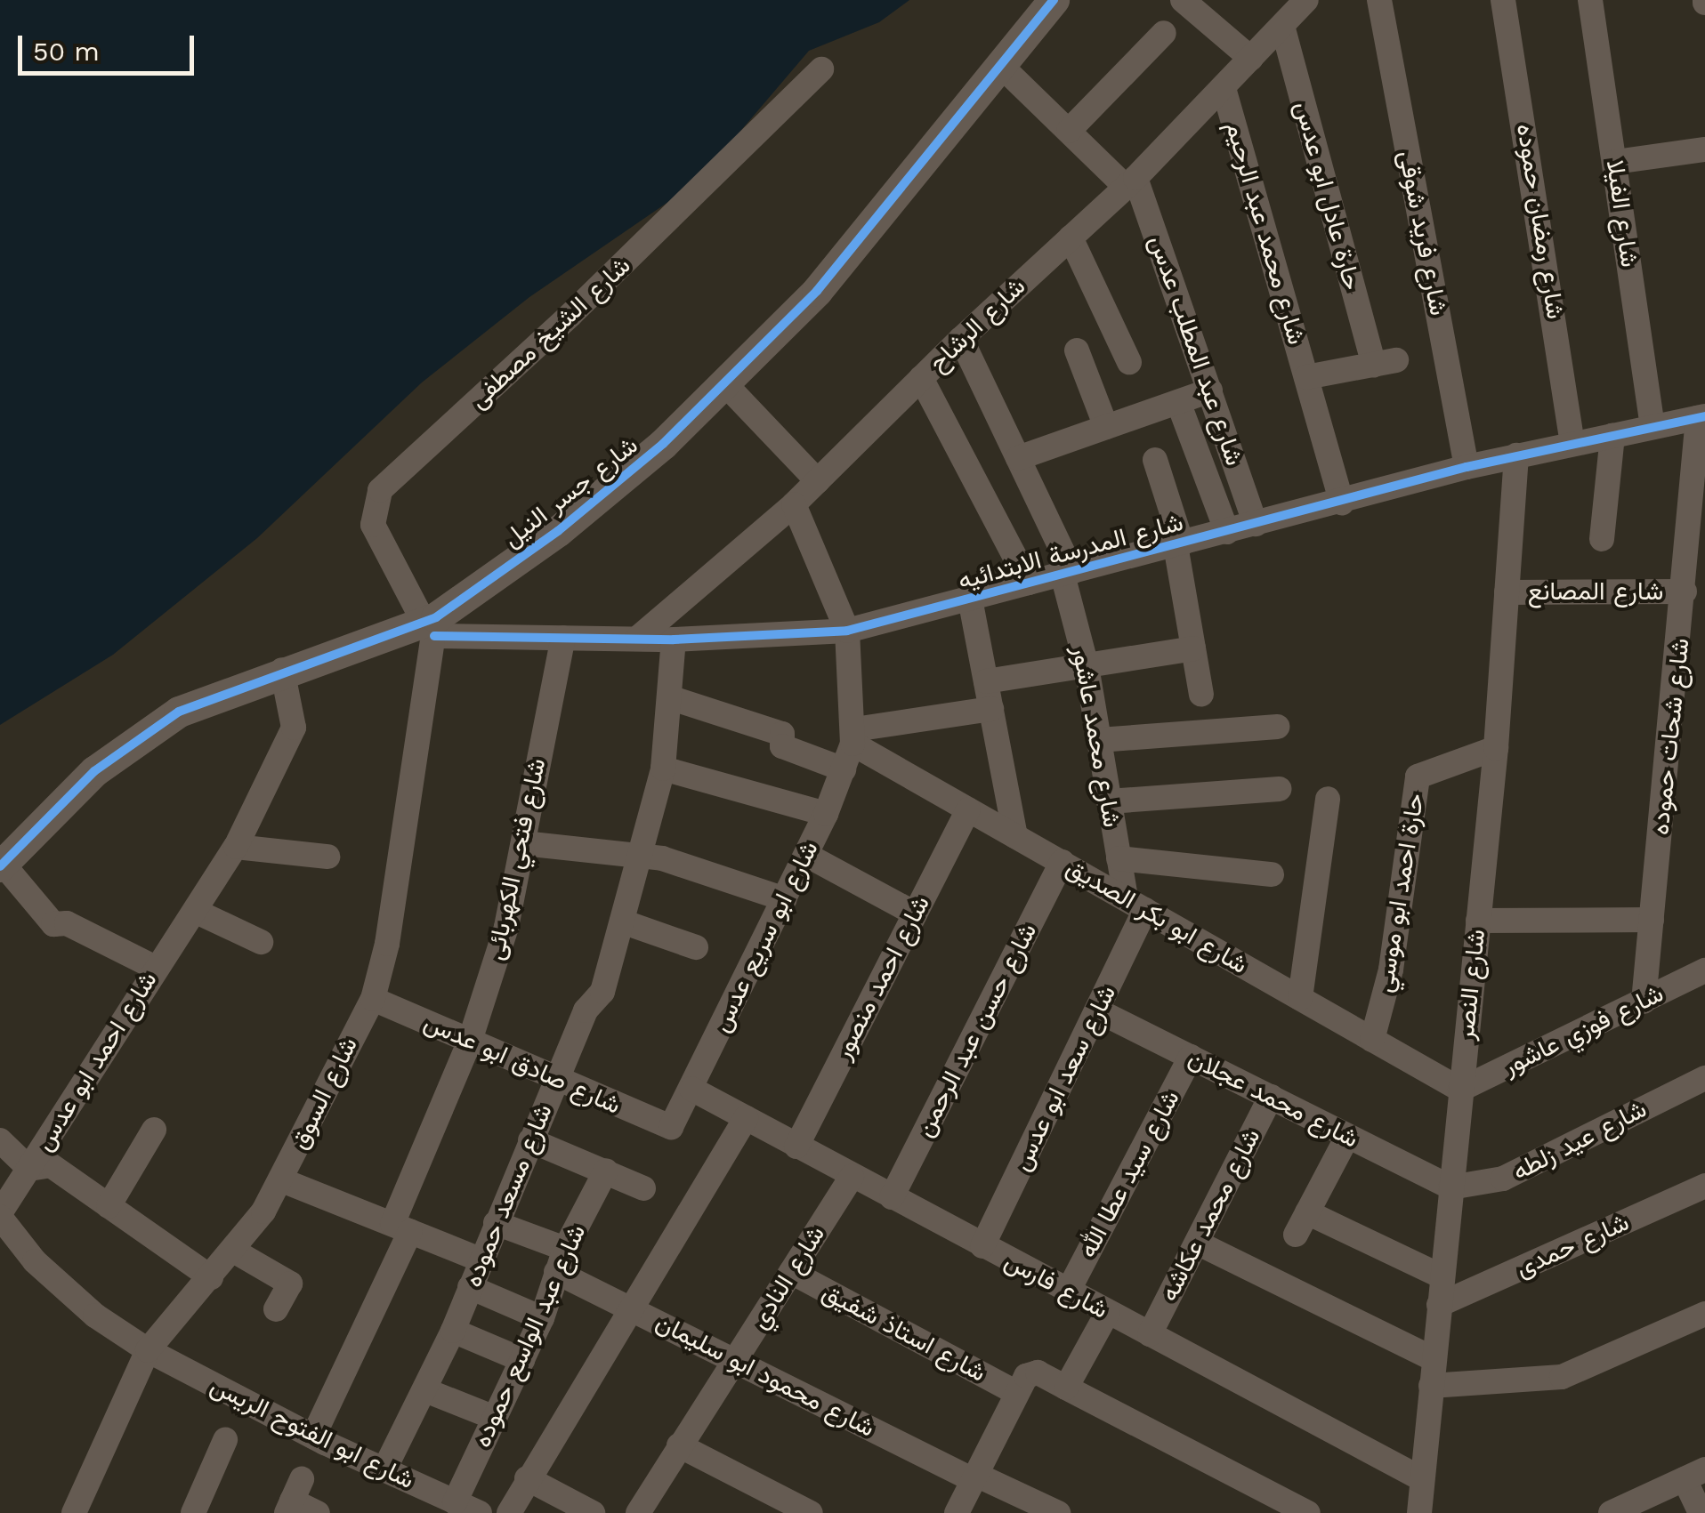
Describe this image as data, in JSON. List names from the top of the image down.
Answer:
{
  "streets": {
    "street": [
      "حارة عادل ابو عدس",
      "شارع الفيلا",
      "شارع رمضان حموده",
      "شارع محمد عبد الرحيم",
      "شارع فريد شوقى",
      "شارع الرشاح",
      "شارع الشيخ مصطفى",
      "شارع عبد المطلب عدس",
      "شارع جسر النيل",
      "شارع المدرسة الابتدائيه",
      "شارع المصانع",
      "شارع محمد عاشور",
      "شارع شحات حموده",
      "شارع فتحي الكهربائى",
      "حارة احمد ابو موسي",
      "شارع ابو بكر الصديق",
      "شارع ابو سريع عدس",
      "شارع احمد منصور",
      "شارع النصر",
      "شارع حسن عبد الرحمن",
      "شارع فوزي عاشور",
      "شارع احمد ابو عدس",
      "شارع صادق ابو عدس",
      "شارع سعد ابو عدس",
      "شارع السوق",
      "شارع محمد عجلان",
      "شارع عيد زلطه",
      "شارع سيد عطا الله",
      "شارع مسعد حموده",
      "شارع محمد عكاشه",
      "شارع حمدى",
      "شارع النادي",
      "شارع فارس",
      "شارع استاذ شفيق",
      "شارع عبد الواسع حموده",
      "شارع محمود ابو سليمان",
      "شارع ابو الفتوح الريس"
    ]
  },
  "crossings": [
    ["حارة عادل ابو عدس", "شارع محمد عبد الرحيم"],
    ["حارة عادل ابو عدس", "شارع الرشاح"],
    ["شارع الفيلا", "شارع المدرسة الابتدائيه"],
    ["شارع رمضان حموده", "شارع المدرسة الابتدائيه"],
    ["شارع محمد عبد الرحيم", "شارع الرشاح"],
    ["شارع محمد عبد الرحيم", "شارع المدرسة الابتدائيه"],
    ["شارع فريد شوقى", "شارع المدرسة الابتدائيه"],
    ["شارع الرشاح", "شارع عبد المطلب عدس"],
    ["شارع الرشاح", "شارع المدرسة الابتدائيه"],
    ["شارع الرشاح", "شارع محمد عاشور"],
    ["شارع الشيخ مصطفى", "شارع جسر النيل"],
    ["شارع الشيخ مصطفى", "شارع المدرسة الابتدائيه"],
    ["شارع الشيخ مصطفى", "شارع السوق"],
    ["شارع عبد المطلب عدس", "شارع المدرسة الابتدائيه"],
    ["شارع جسر النيل", "شارع المدرسة الابتدائيه"],
    ["شارع جسر النيل", "شارع احمد ابو عدس"],
    ["شارع جسر النيل", "شارع السوق"],
    ["شارع المدرسة الابتدائيه", "شارع محمد عاشور"],
    ["شارع المدرسة الابتدائيه", "شارع شحات حموده"],
    ["شارع المدرسة الابتدائيه", "شارع فتحي الكهربائى"],
    ["شارع المدرسة الابتدائيه", "شارع النصر"],
    ["شارع المدرسة الابتدائيه", "شارع السوق"],
    ["شارع المدرسة الابتدائيه", "شارع مسعد حموده"],
    ["شارع المصانع", "شارع شحات حموده"],
    ["شارع المصانع", "شارع النصر"],
    ["شارع محمد عاشور", "شارع ابو بكر الصديق"],
    ["شارع محمد عاشور", "شارع سعد ابو عدس"],
    ["شارع شحات حموده", "شارع فوزي عاشور"],
    ["شارع فتحي الكهربائى", "شارع صادق ابو عدس"],
    ["شارع فتحي الكهربائى", "شارع ابو الفتوح الريس"],
    ["حارة احمد ابو موسي", "شارع ابو بكر الصديق"],
    ["حارة احمد ابو موسي", "شارع النصر"],
    ["شارع ابو بكر الصديق", "شارع ابو سريع عدس"],
    ["شارع ابو بكر الصديق", "شارع احمد منصور"],
    ["شارع ابو بكر الصديق", "شارع النصر"],
    ["شارع ابو بكر الصديق", "شارع حسن عبد الرحمن"],
    ["شارع ابو بكر الصديق", "شارع فوزي عاشور"],
    ["شارع ابو بكر الصديق", "شارع سعد ابو عدس"],
    ["شارع ابو سريع عدس", "شارع صادق ابو عدس"],
    ["شارع ابو سريع عدس", "شارع فارس"],
    ["شارع احمد منصور", "شارع فارس"],
    ["شارع النصر", "شارع فوزي عاشور"],
    ["شارع النصر", "شارع محمد عجلان"],
    ["شارع النصر", "شارع عيد زلطه"],
    ["شارع النصر", "شارع حمدى"],
    ["شارع النصر", "شارع فارس"],
    ["شارع حسن عبد الرحمن", "شارع فارس"],
    ["شارع احمد ابو عدس", "شارع ابو الفتوح الريس"],
    ["شارع صادق ابو عدس", "شارع السوق"],
    ["شارع صادق ابو عدس", "شارع مسعد حموده"],
    ["شارع سعد ابو عدس", "شارع محمد عجلان"],
    ["شارع سعد ابو عدس", "شارع فارس"],
    ["شارع السوق", "شارع ابو الفتوح الريس"],
    ["شارع محمد عجلان", "شارع عيد زلطه"],
    ["شارع محمد عجلان", "شارع سيد عطا الله"],
    ["شارع محمد عجلان", "شارع محمد عكاشه"],
    ["شارع سيد عطا الله", "شارع فارس"],
    ["شارع مسعد حموده", "شارع ابو الفتوح الريس"],
    ["شارع محمد عكاشه", "شارع فارس"],
    ["شارع النادي", "شارع فارس"],
    ["شارع النادي", "شارع استاذ شفيق"],
    ["شارع النادي", "شارع محمود ابو سليمان"],
    ["شارع عبد الواسع حموده", "شارع محمود ابو سليمان"],
    ["شارع عبد الواسع حموده", "شارع ابو الفتوح الريس"]
  ],
  "scale_bar": "50 m"
}
